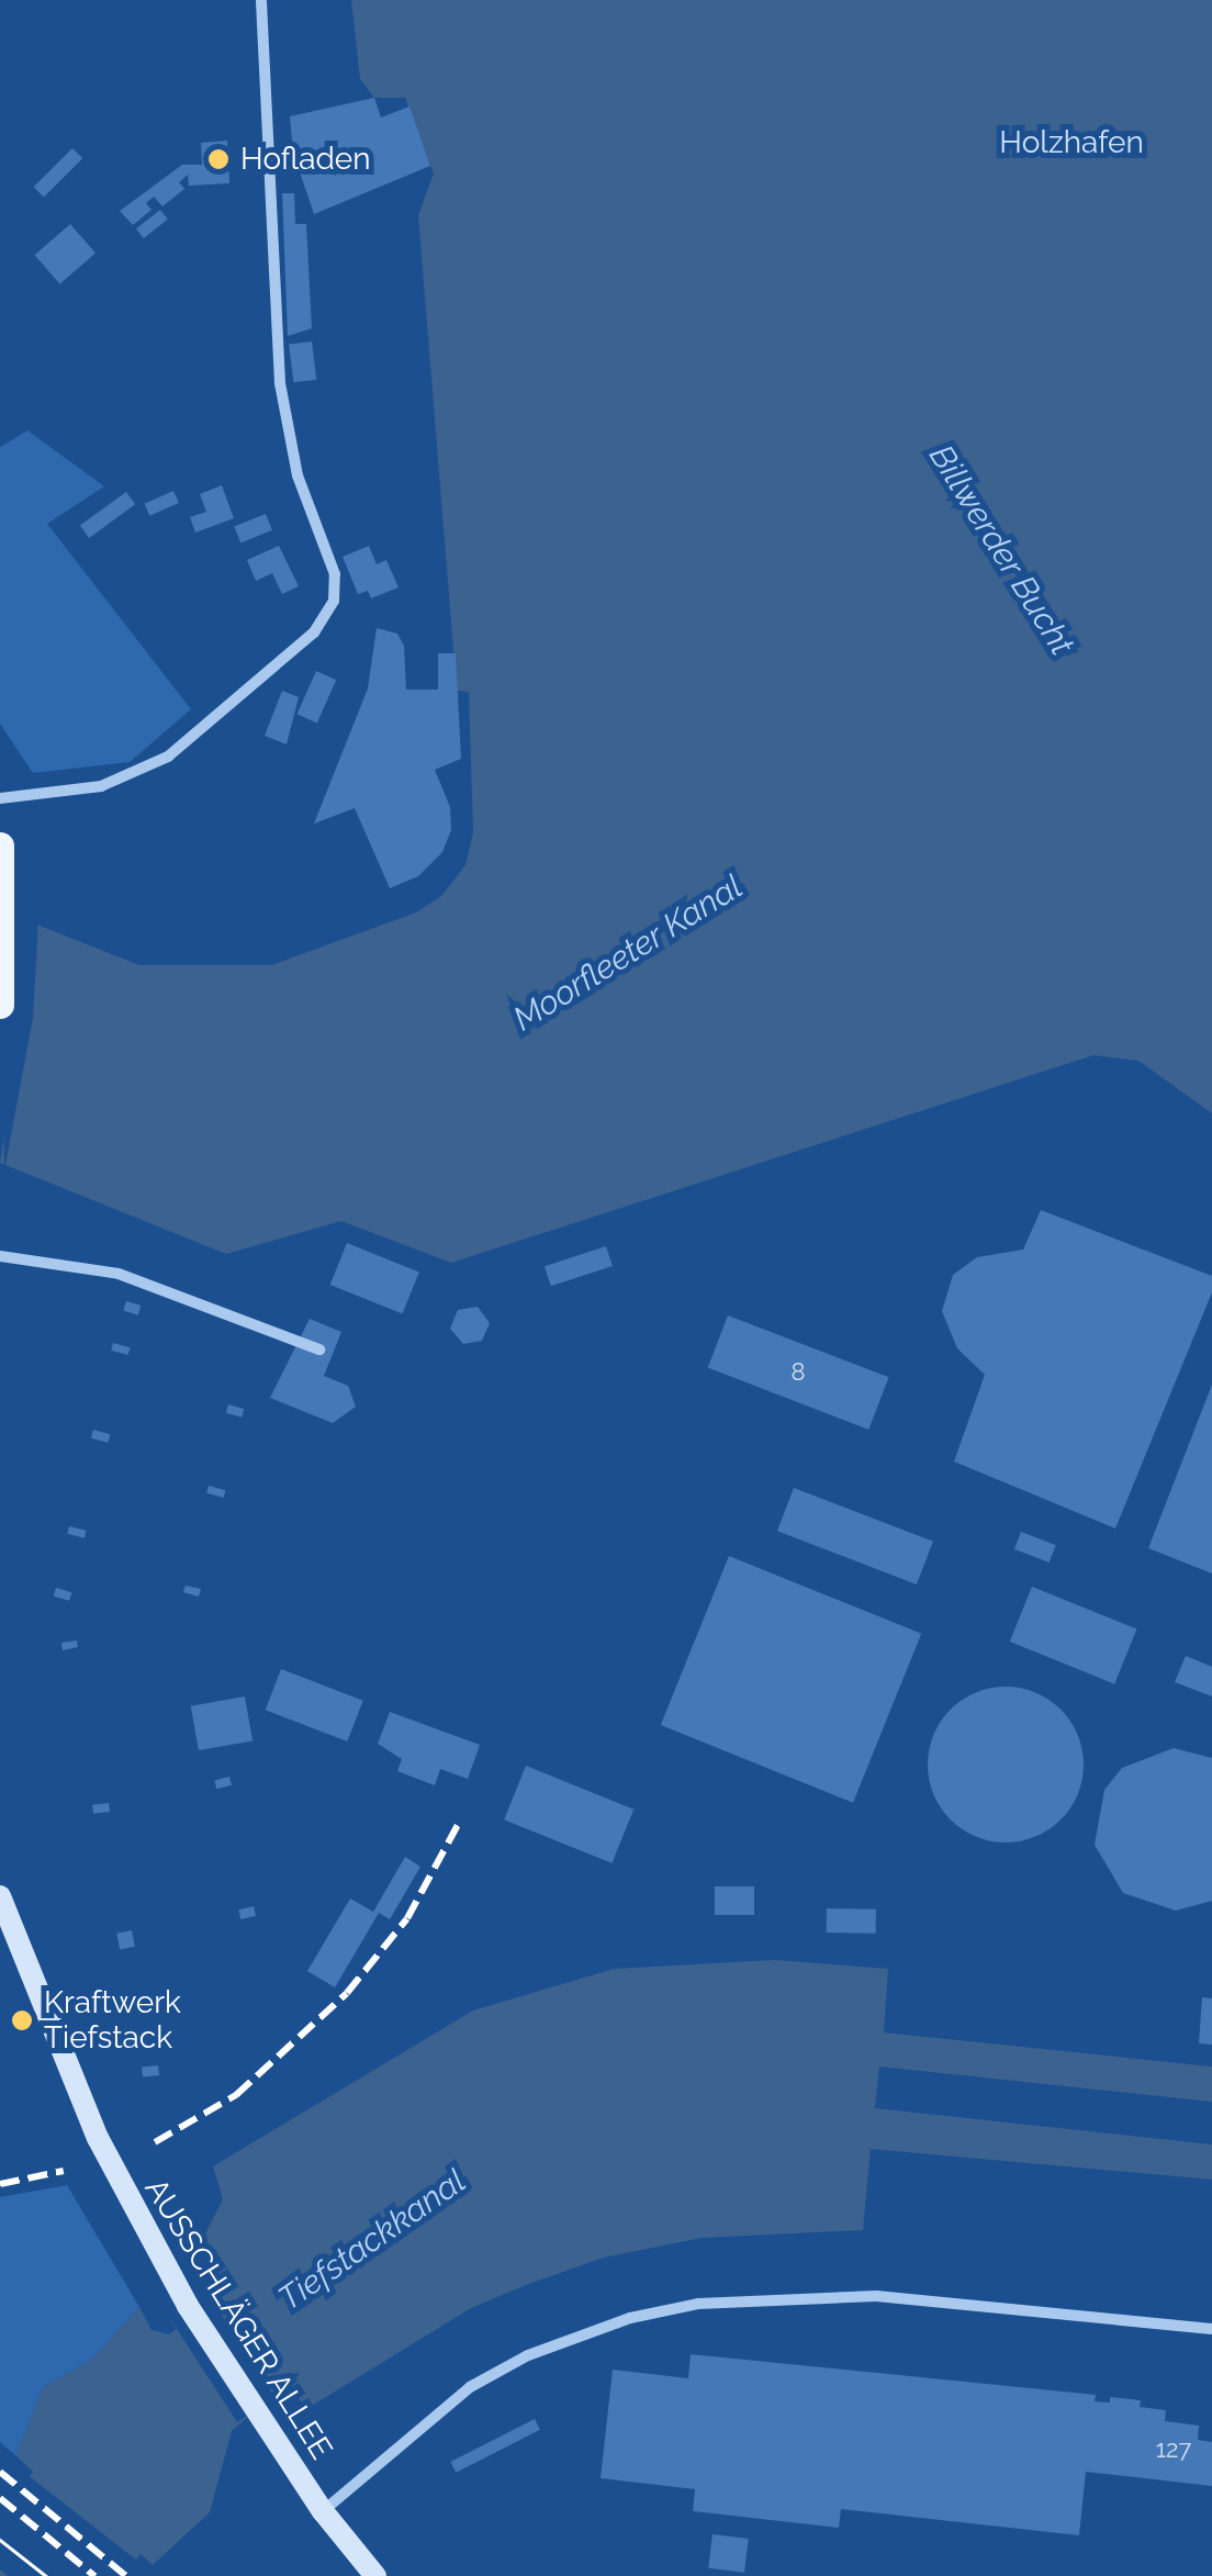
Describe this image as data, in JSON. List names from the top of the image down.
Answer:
{
  "streets": {
    "street": ["AUSSCHLÄGER ALLEE"]
  },
  "water": ["Billwerder Bucht", "Moorfleeter Kanal", "Tiefstackkanal"],
  "parks": ["Holzhafen"],
  "places": ["Hofladen", "Kraftwerk Tiefstack"],
  "house_numbers": ["8", "127"]
}
